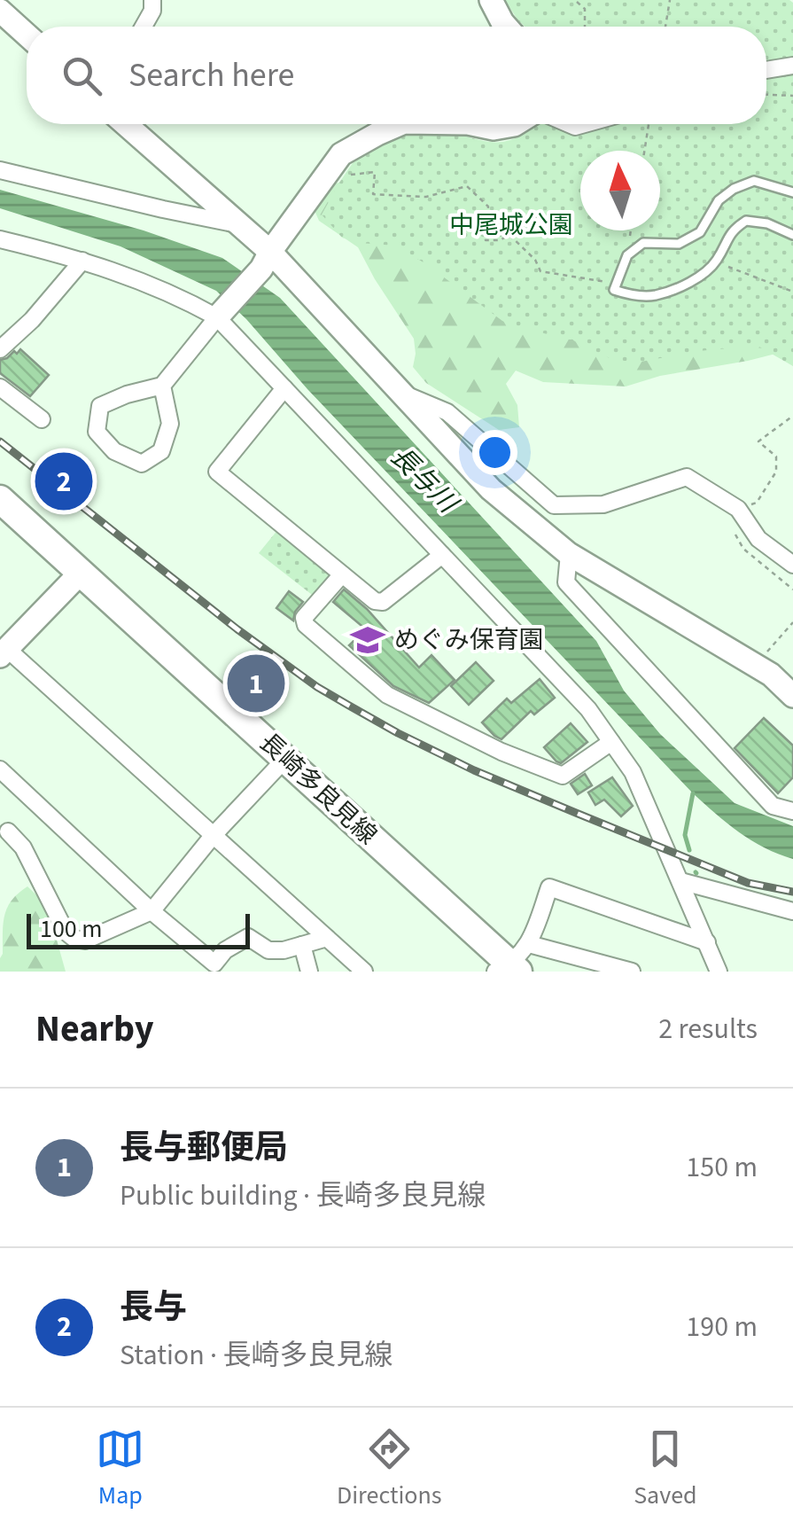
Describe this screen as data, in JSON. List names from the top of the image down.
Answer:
{
  "streets": {
    "main road": ["長崎多良見線"]
  },
  "water": ["長与川"],
  "parks": ["中尾城公園"],
  "places": {
    "school or university": ["めぐみ保育園"]
  },
  "scale_bar": "100 m",
  "north": "top",
  "page": {
    "search": "Search here",
    "pins": ["2", "1"],
    "scale": "100 m",
    "heading": ["Nearby", "2 results"],
    "list": [
      {
        "mark": "1",
        "name": "長与郵便局",
        "note": "Public building · 長崎多良見線",
        "value": "150 m"
      },
      {
        "mark": "2",
        "name": "長与",
        "note": "Station · 長崎多良見線",
        "value": "190 m"
      }
    ],
    "nav": ["Map", "Directions", "Saved"]
  }
}
